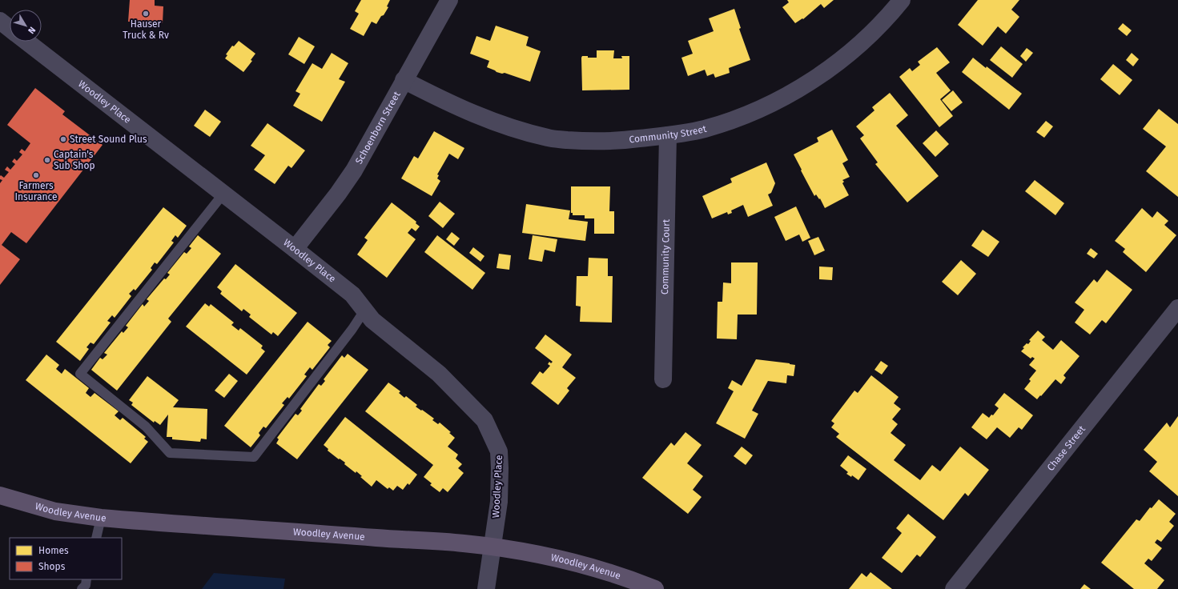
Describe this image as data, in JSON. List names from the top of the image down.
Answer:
{
  "streets": {
    "main road": ["Woodley Avenue"],
    "street": [
      "Woodley Place",
      "Schoenborn Street",
      "Community Street",
      "Community Court",
      "Chase Street"
    ]
  },
  "crossings": [
    ["Woodley Place", "Schoenborn Street"],
    ["Woodley Place", "Woodley Avenue"],
    ["Schoenborn Street", "Community Street"],
    ["Community Street", "Community Court"]
  ],
  "places": [
    "Hauser Truck & Rv",
    "Street Sound Plus",
    "Captain's Sub Shop",
    "Farmers Insurance"
  ],
  "legend": ["Homes", "Shops"],
  "north": "bottom right"
}
